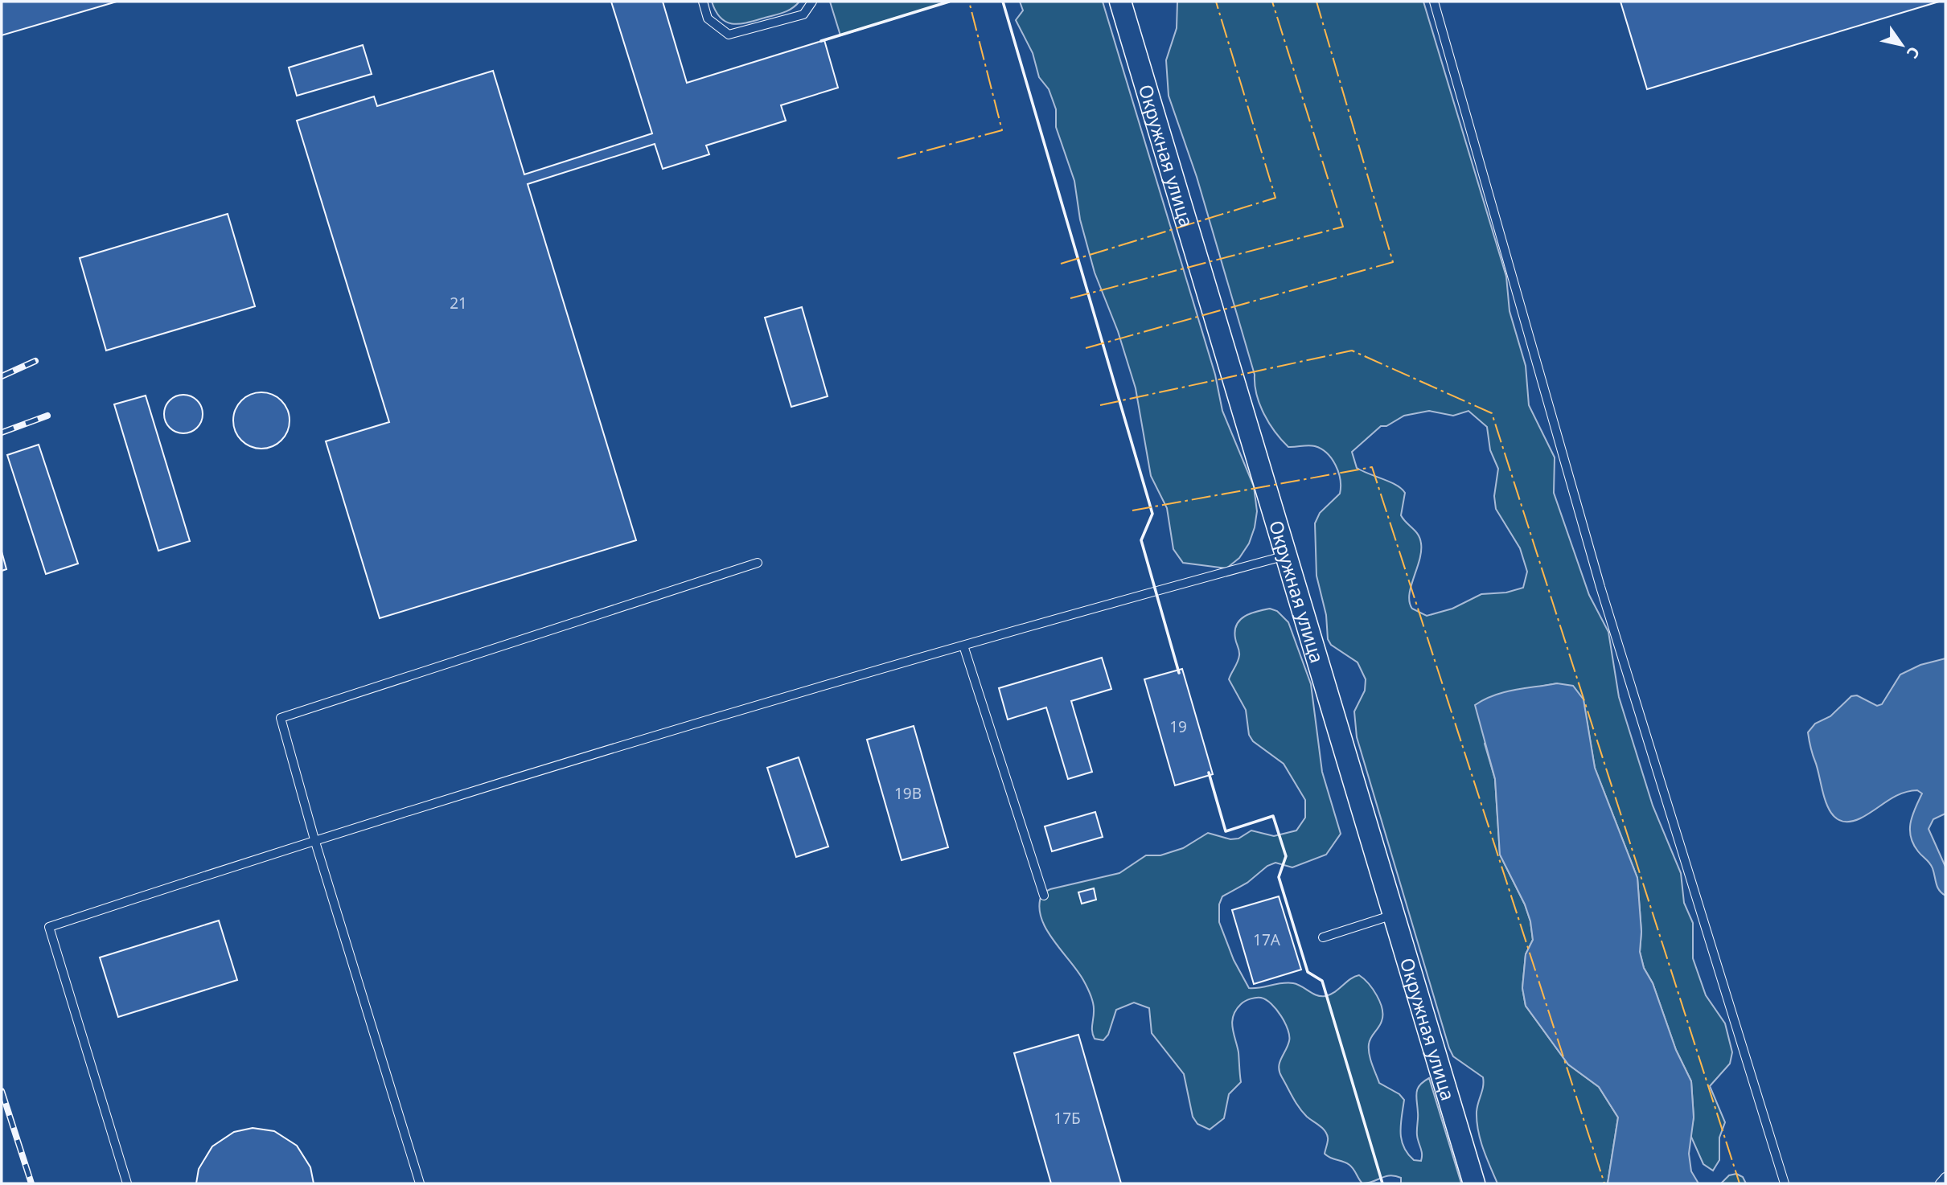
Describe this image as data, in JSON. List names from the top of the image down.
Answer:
{
  "streets": {
    "main road": ["Окружная улица"]
  },
  "house_numbers": [
    "21",
    "19",
    "19В",
    "17А",
    "17Б"
  ],
  "north": "bottom right"
}
